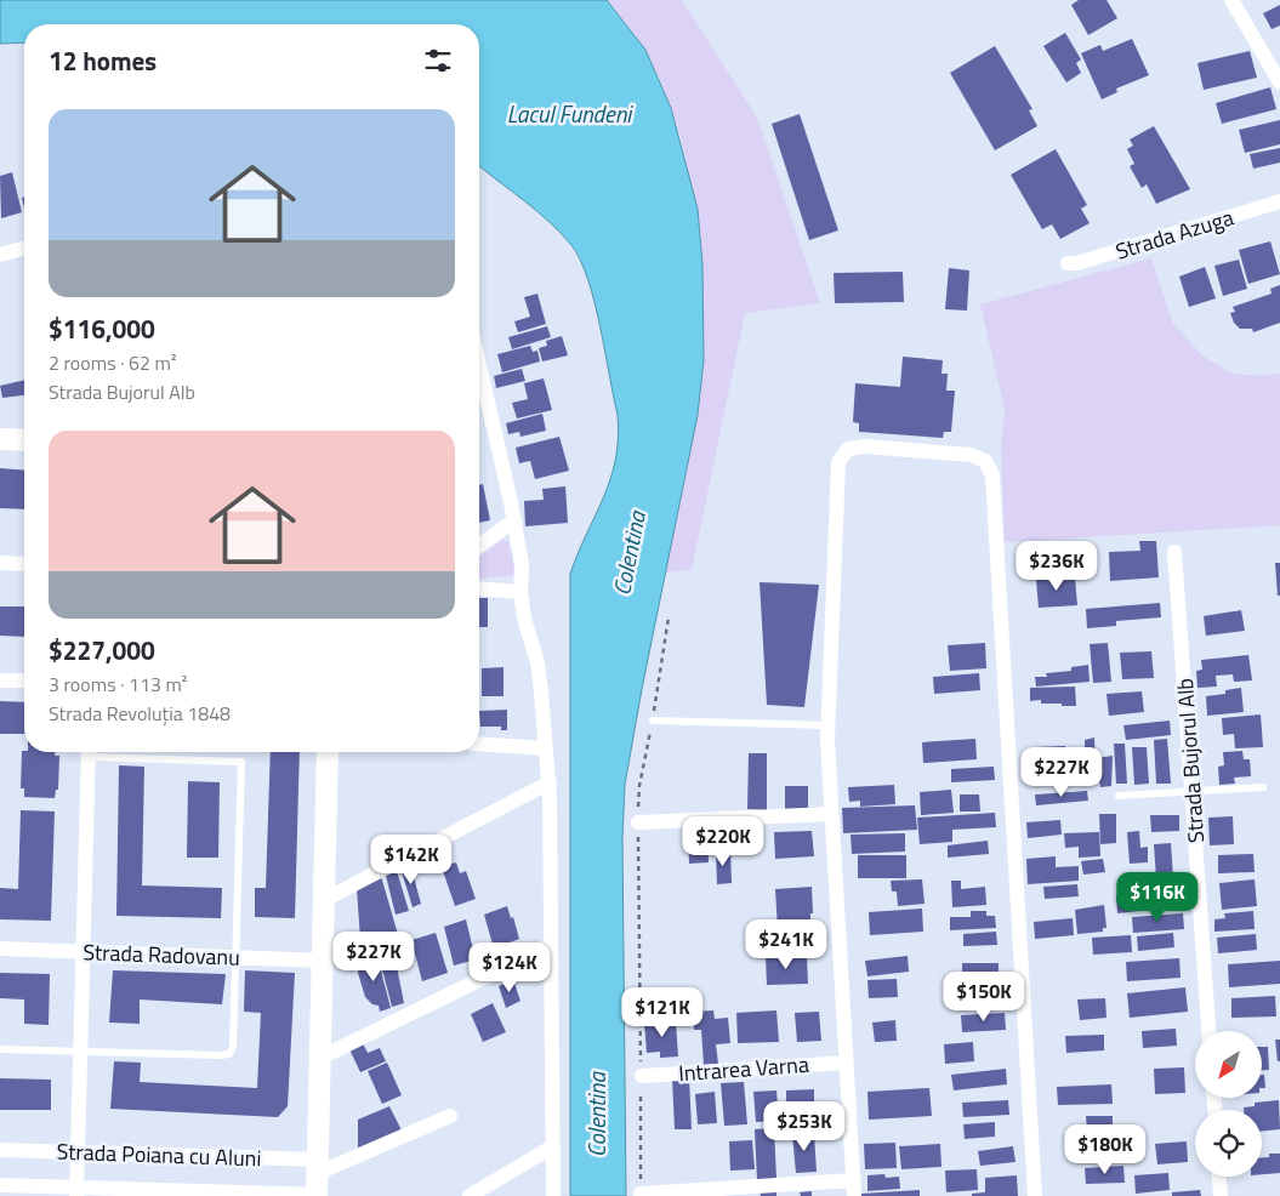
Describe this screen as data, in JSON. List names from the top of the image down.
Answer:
{
  "streets": {
    "street": [
      "Strada Azuga",
      "Strada Bujorul Alb",
      "Strada Radovanu",
      "Intrarea Varna",
      "Strada Poiana cu Aluni"
    ]
  },
  "water": ["Lacul Fundeni", "Colentina"],
  "north": "bottom left",
  "page": {
    "heading": "12 homes",
    "list": [
      {
        "name": "$116,000",
        "note": "2 rooms · 62 m² · Strada Bujorul Alb"
      },
      {
        "name": "$227,000",
        "note": "3 rooms · 113 m² · Strada Revoluția 1848"
      }
    ],
    "price": [
      "$236K",
      "$227K",
      "$220K",
      "$142K",
      "$116K",
      "$241K",
      "$227K",
      "$124K",
      "$150K",
      "$121K",
      "$253K",
      "$180K"
    ]
  }
}
